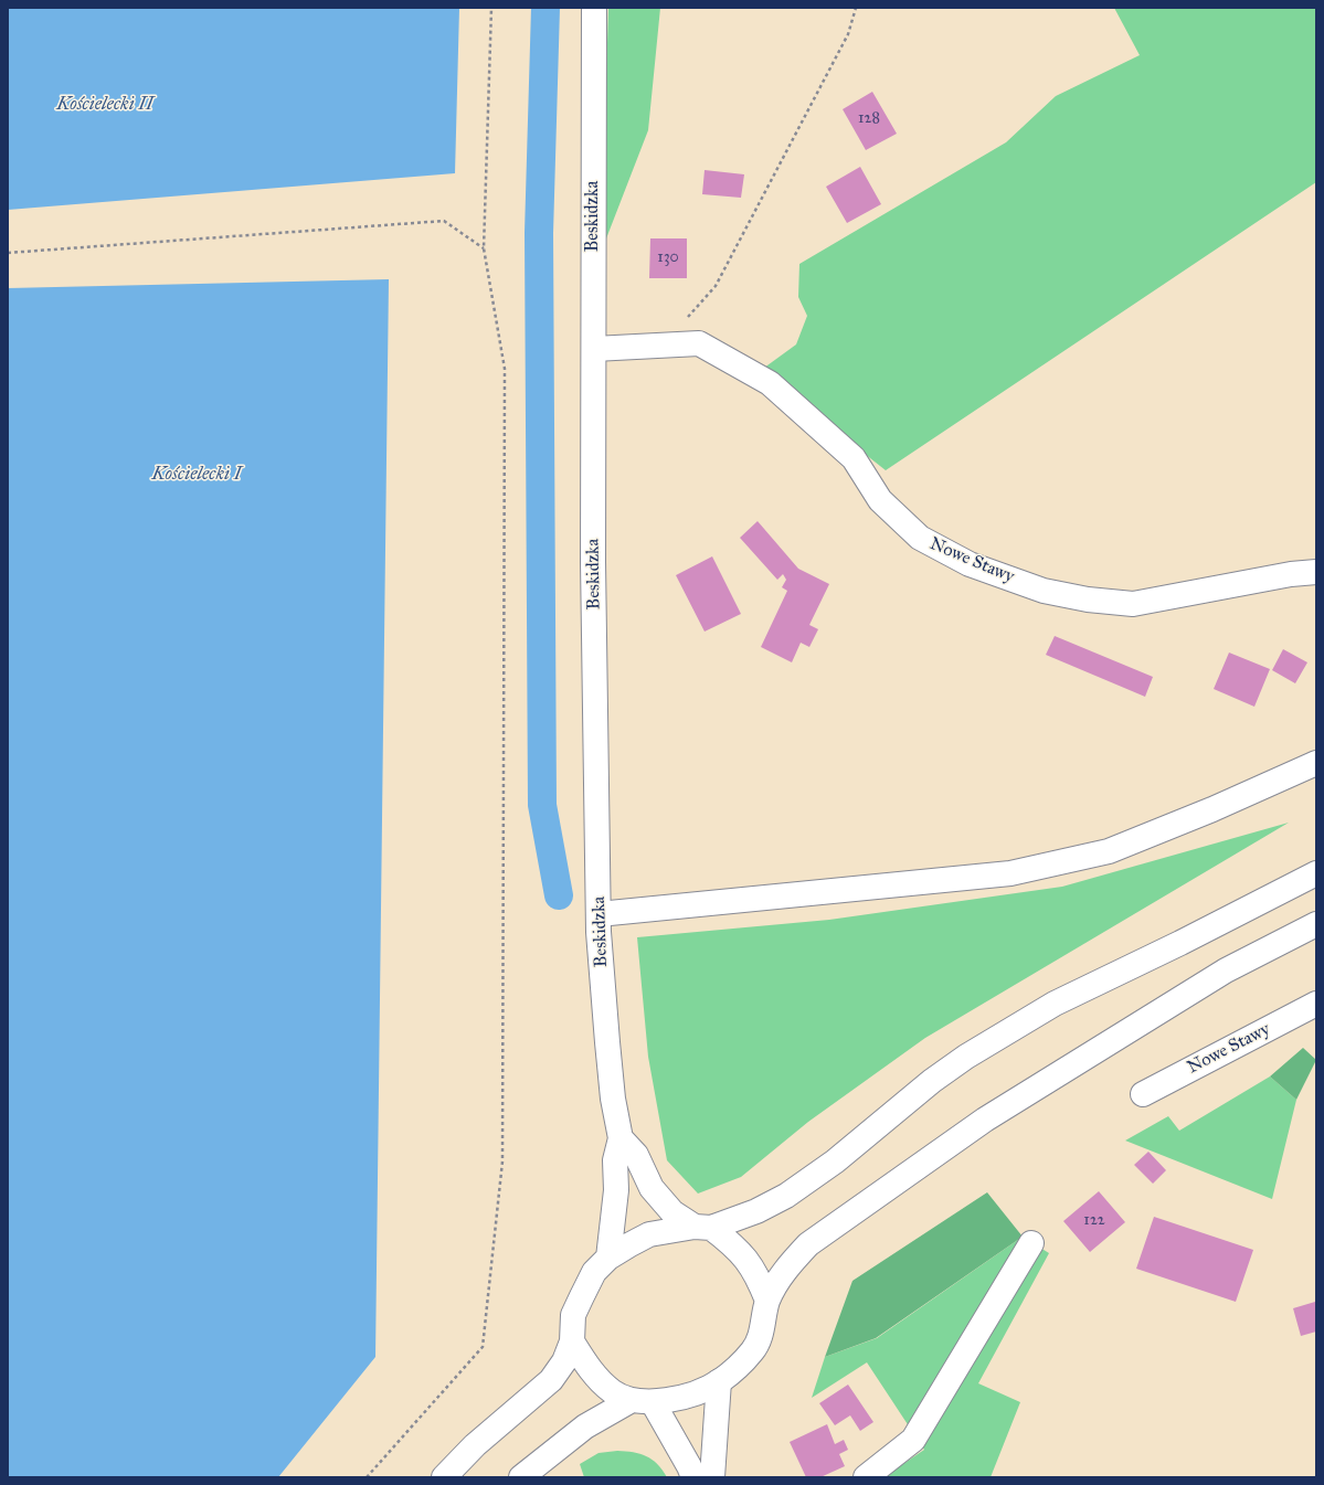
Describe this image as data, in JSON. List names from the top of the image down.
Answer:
{
  "streets": {
    "main road": ["Beskidzka", "Nowe Stawy"]
  },
  "crossings": [
    ["Beskidzka", "Nowe Stawy"]
  ],
  "water": ["Kościelecki II", "Kościelecki I"],
  "house_numbers": ["128", "130", "122"]
}
